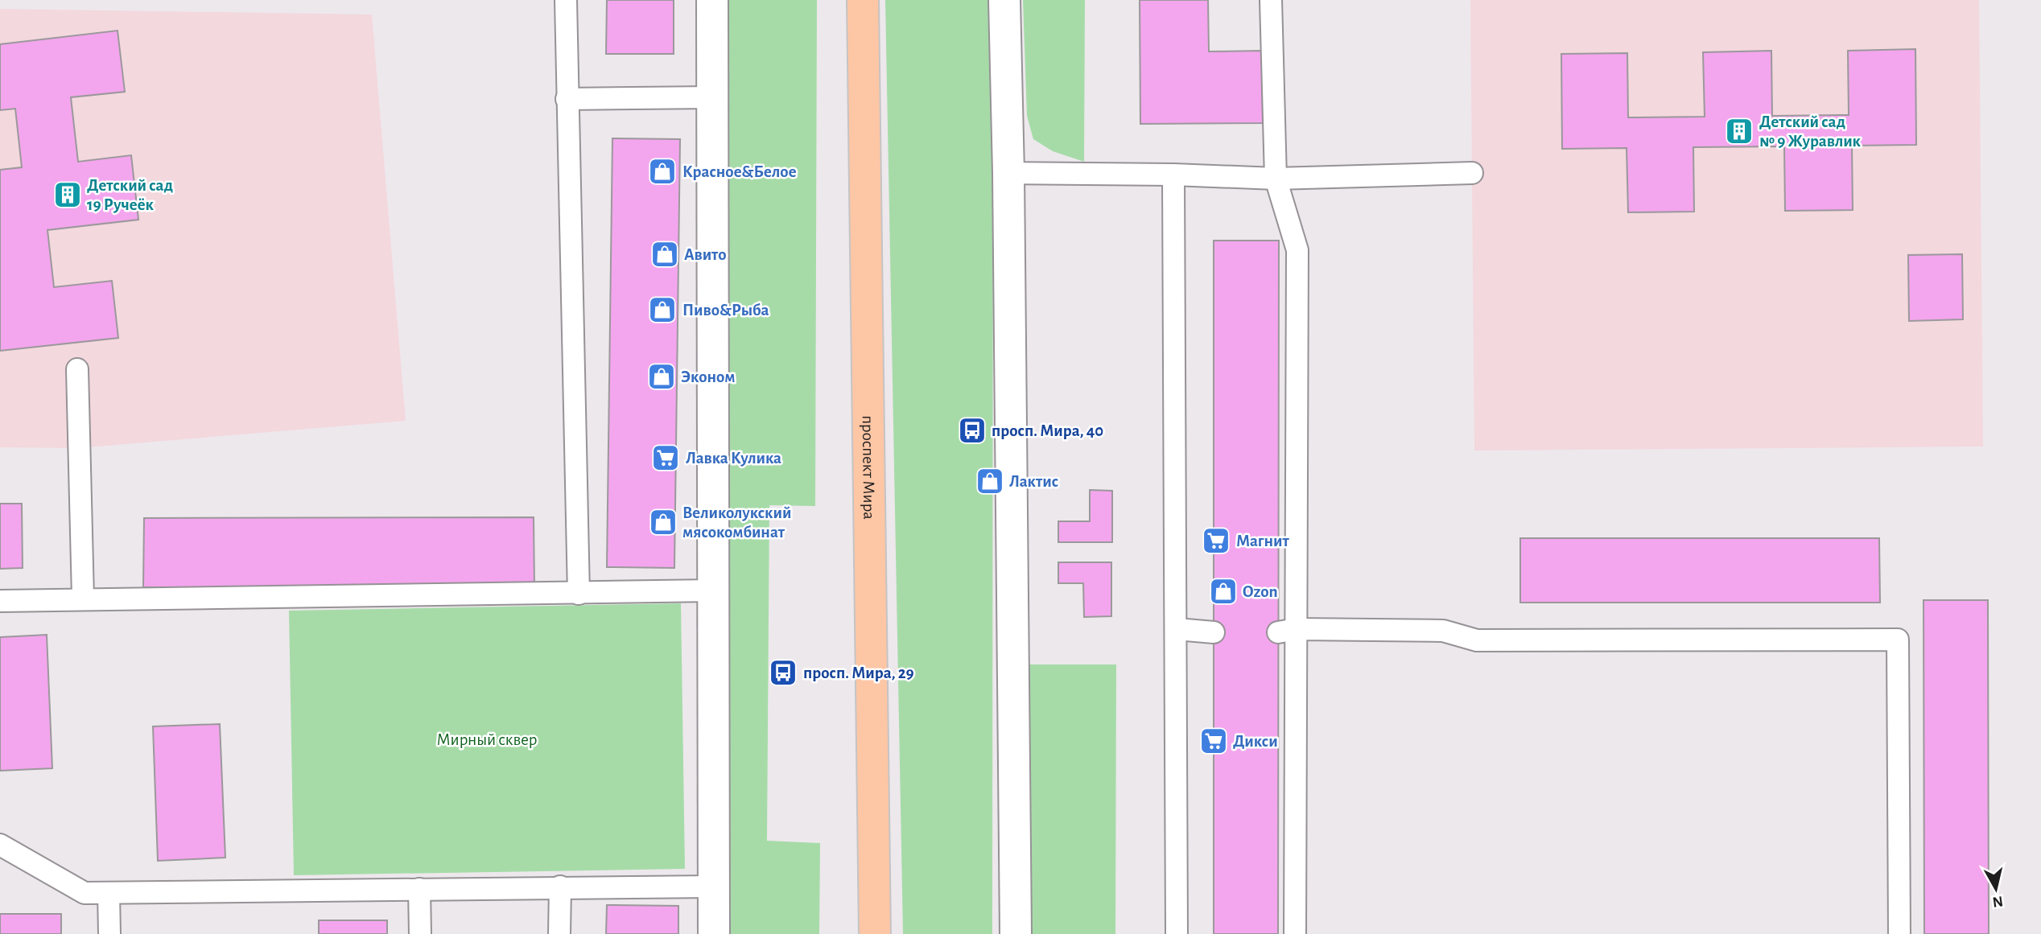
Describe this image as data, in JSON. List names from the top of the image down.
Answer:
{
  "streets": {
    "main road": ["проспект Мира"]
  },
  "parks": ["Мирный сквер"],
  "places": {
    "building": ["Детский сад № 9 Журавлик", "Детский сад 19 Ручеёк"],
    "shop": [
      "Красное&Белое",
      "Авито",
      "Пиво&Рыба",
      "Эконом",
      "Лактис",
      "Великолукский мясокомбинат",
      "Ozon"
    ],
    "bus stop": ["просп. Мира, 40", "просп. Мира, 29"],
    "supermarket": ["Лавка Кулика", "Магнит", "Дикси"]
  },
  "north": "bottom"
}
